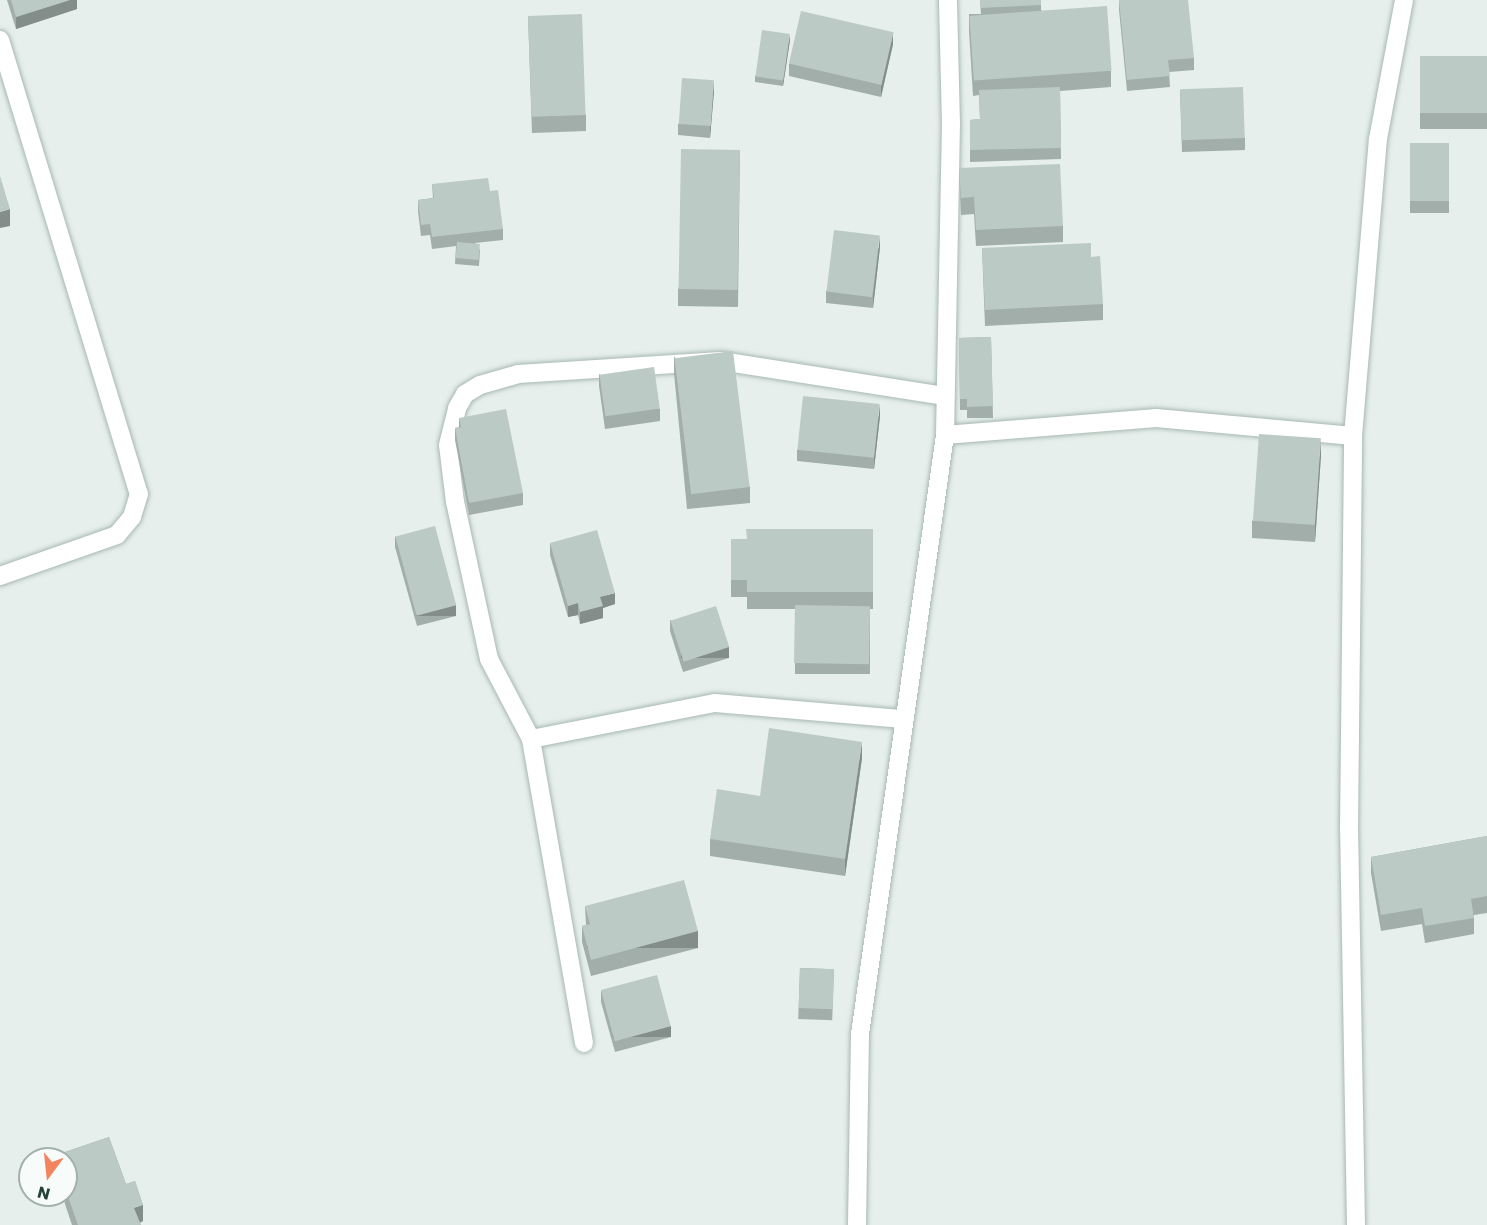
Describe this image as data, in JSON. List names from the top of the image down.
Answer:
{
  "north": "bottom"
}
